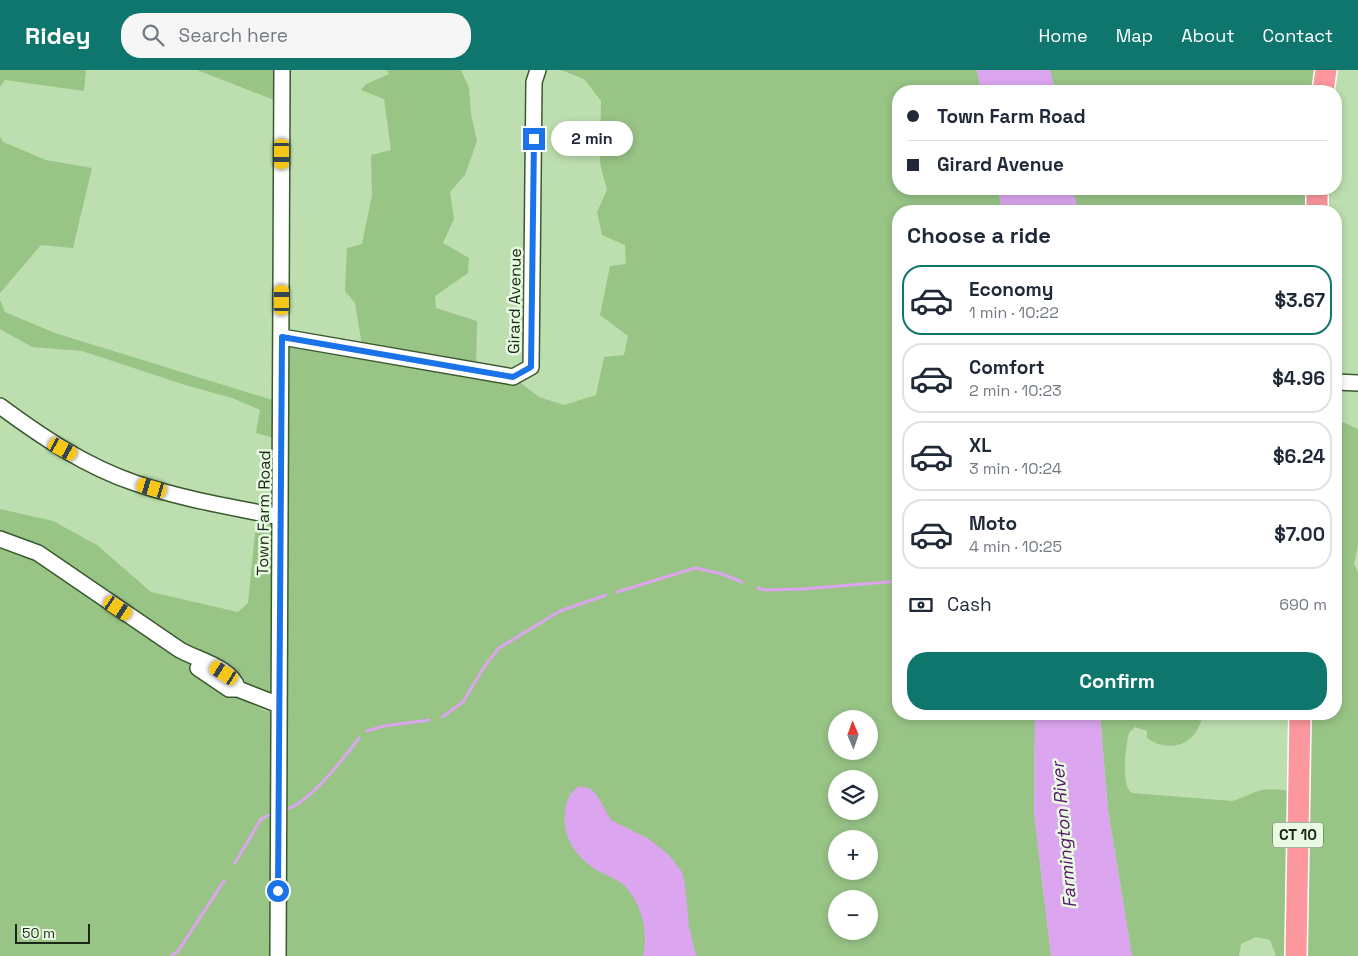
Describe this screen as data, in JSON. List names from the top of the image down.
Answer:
{
  "streets": {
    "highway": ["CT 10"],
    "street": ["Girard Avenue", "Town Farm Road"]
  },
  "crossings": [
    ["Girard Avenue", "Town Farm Road"]
  ],
  "water": ["Farmington River"],
  "scale_bar": "50 m",
  "north": "top",
  "page": {
    "header": "Ridey",
    "search": "Search here",
    "nav": [
      "Home",
      "Map",
      "About",
      "Contact"
    ],
    "banner": ["Town Farm Road", "Girard Avenue"],
    "bubble": "2 min",
    "heading": "Choose a ride",
    "list": [
      {
        "name": "Economy",
        "note": "1 min · 10:22",
        "value": "$3.67"
      },
      {
        "name": "Comfort",
        "note": "2 min · 10:23",
        "value": "$4.96"
      },
      {
        "name": "XL",
        "note": "3 min · 10:24",
        "value": "$6.24"
      },
      {
        "name": "Moto",
        "note": "4 min · 10:25",
        "value": "$7.00"
      }
    ],
    "pay": ["Cash", "690 m"],
    "buttons": "Confirm",
    "map_buttons": ["+", "−"],
    "scale": "50 m"
  }
}
